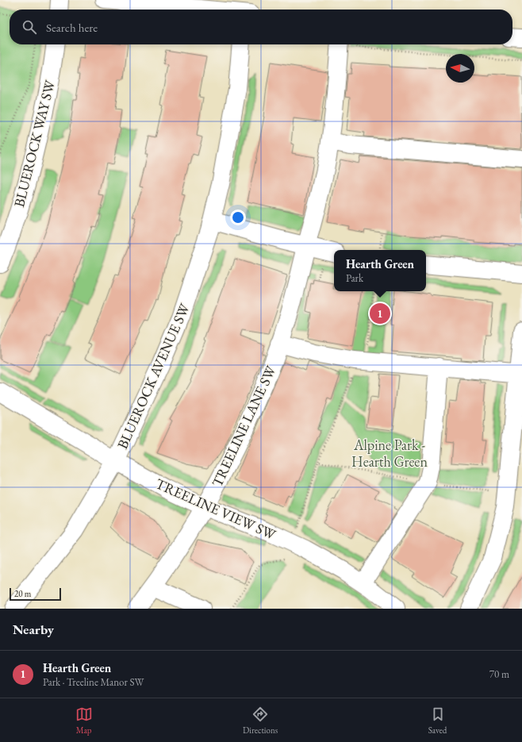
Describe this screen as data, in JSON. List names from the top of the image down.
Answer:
{
  "streets": {
    "street": [
      "BLUEROCK WAY SW",
      "BLUEROCK AVENUE SW",
      "TREELINE LANE SW",
      "TREELINE VIEW SW"
    ]
  },
  "crossings": [
    ["BLUEROCK AVENUE SW", "TREELINE VIEW SW"],
    ["TREELINE LANE SW", "TREELINE VIEW SW"]
  ],
  "parks": ["Alpine Park - Hearth Green"],
  "scale_bar": "20 m",
  "north": "left",
  "page": {
    "search": "Search here",
    "popup": ["Hearth Green", "Park"],
    "pins": "1",
    "scale": "20 m",
    "heading": "Nearby",
    "list": [
      {
        "mark": "1",
        "name": "Hearth Green",
        "note": "Park · Treeline Manor SW",
        "value": "70 m"
      }
    ],
    "nav": ["Map", "Directions", "Saved"]
  }
}
